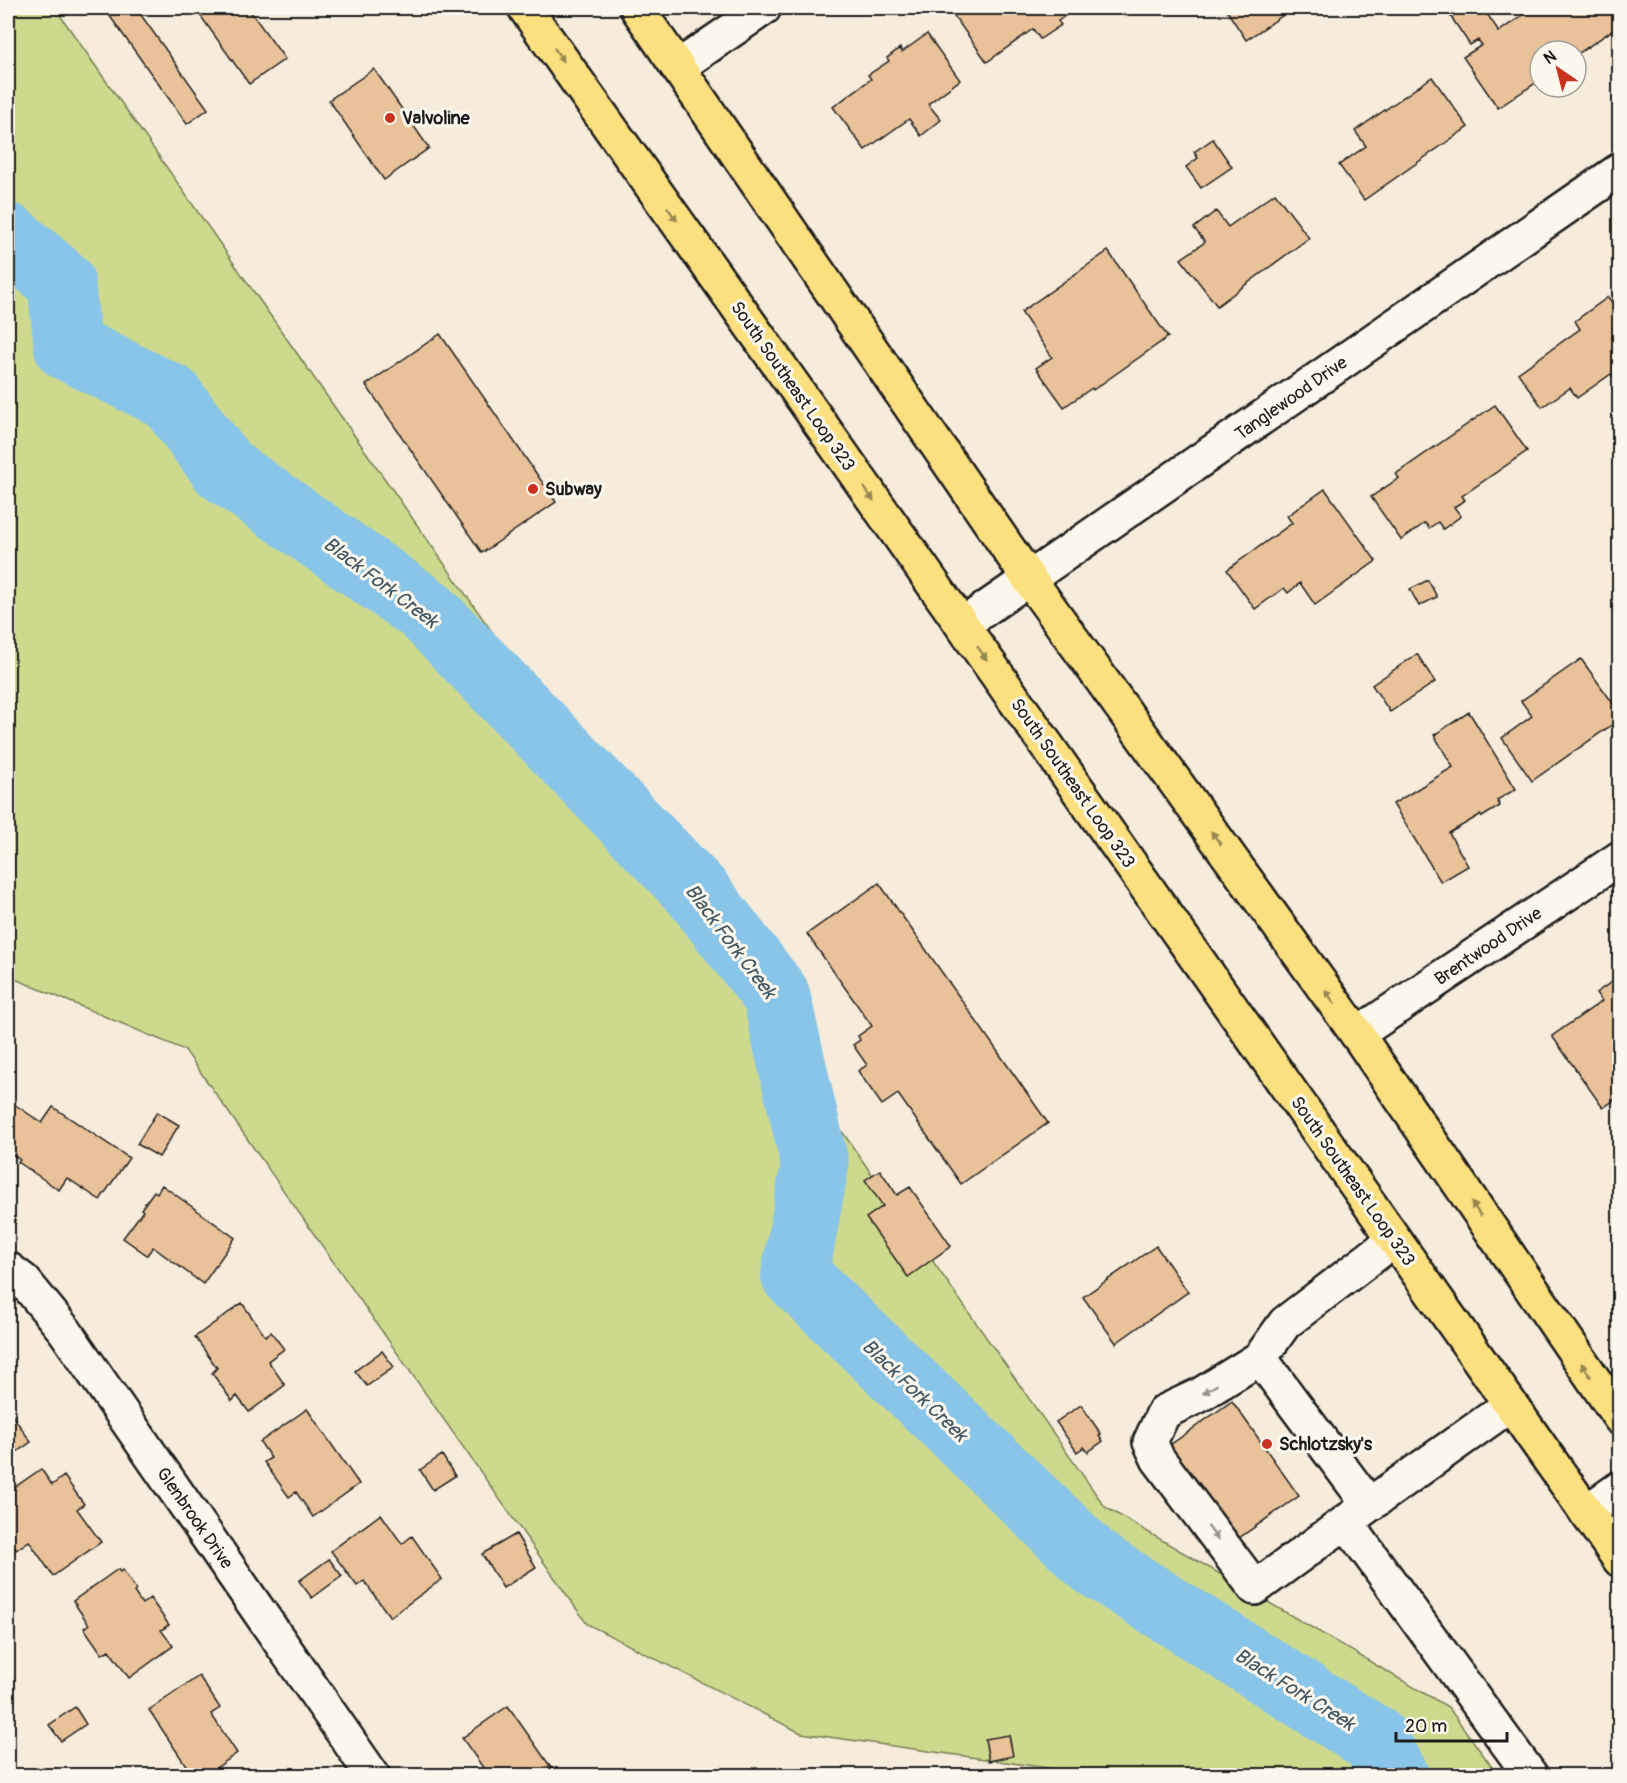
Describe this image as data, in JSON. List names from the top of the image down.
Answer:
{
  "streets": {
    "highway": ["South Southeast Loop 323"],
    "street": ["Tanglewood Drive", "Brentwood Drive", "Glenbrook Drive"]
  },
  "crossings": [
    ["South Southeast Loop 323", "Tanglewood Drive"]
  ],
  "water": ["Black Fork Creek"],
  "places": ["Valvoline", "Subway", "Schlotzsky's"],
  "scale_bar": "20 m",
  "north": "top left"
}
